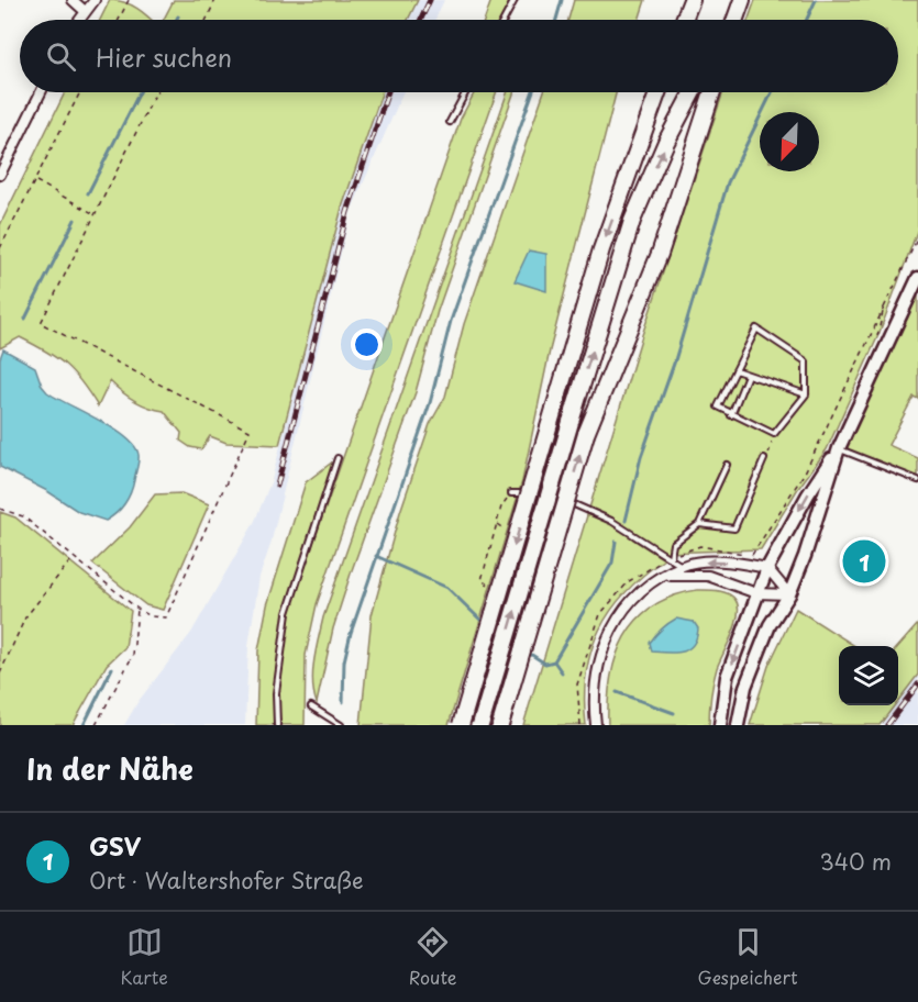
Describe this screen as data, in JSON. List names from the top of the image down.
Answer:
{
  "north": "bottom left",
  "page": {
    "search": "Hier suchen",
    "pins": "1",
    "heading": "In der Nähe",
    "list": [
      {
        "mark": "1",
        "name": "GSV",
        "note": "Ort · Waltershofer Straße",
        "value": "340 m"
      }
    ],
    "nav": ["Karte", "Route", "Gespeichert"]
  }
}
